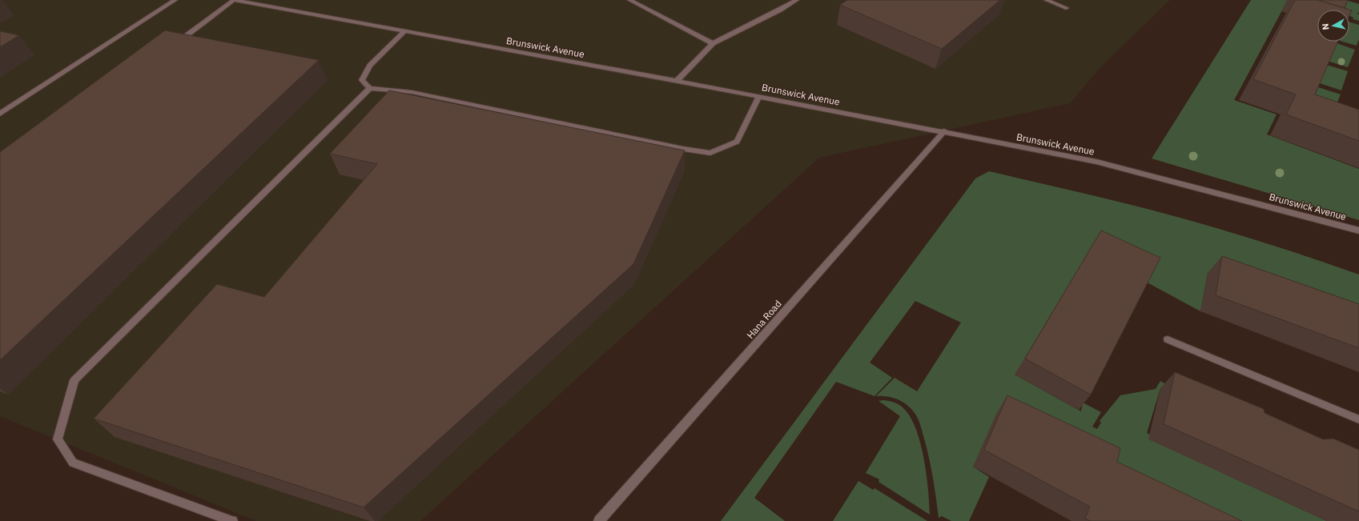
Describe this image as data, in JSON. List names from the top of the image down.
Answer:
{
  "streets": {
    "street": ["Brunswick Avenue", "Hana Road"]
  },
  "crossings": [
    ["Brunswick Avenue", "Hana Road"]
  ],
  "north": "left"
}
